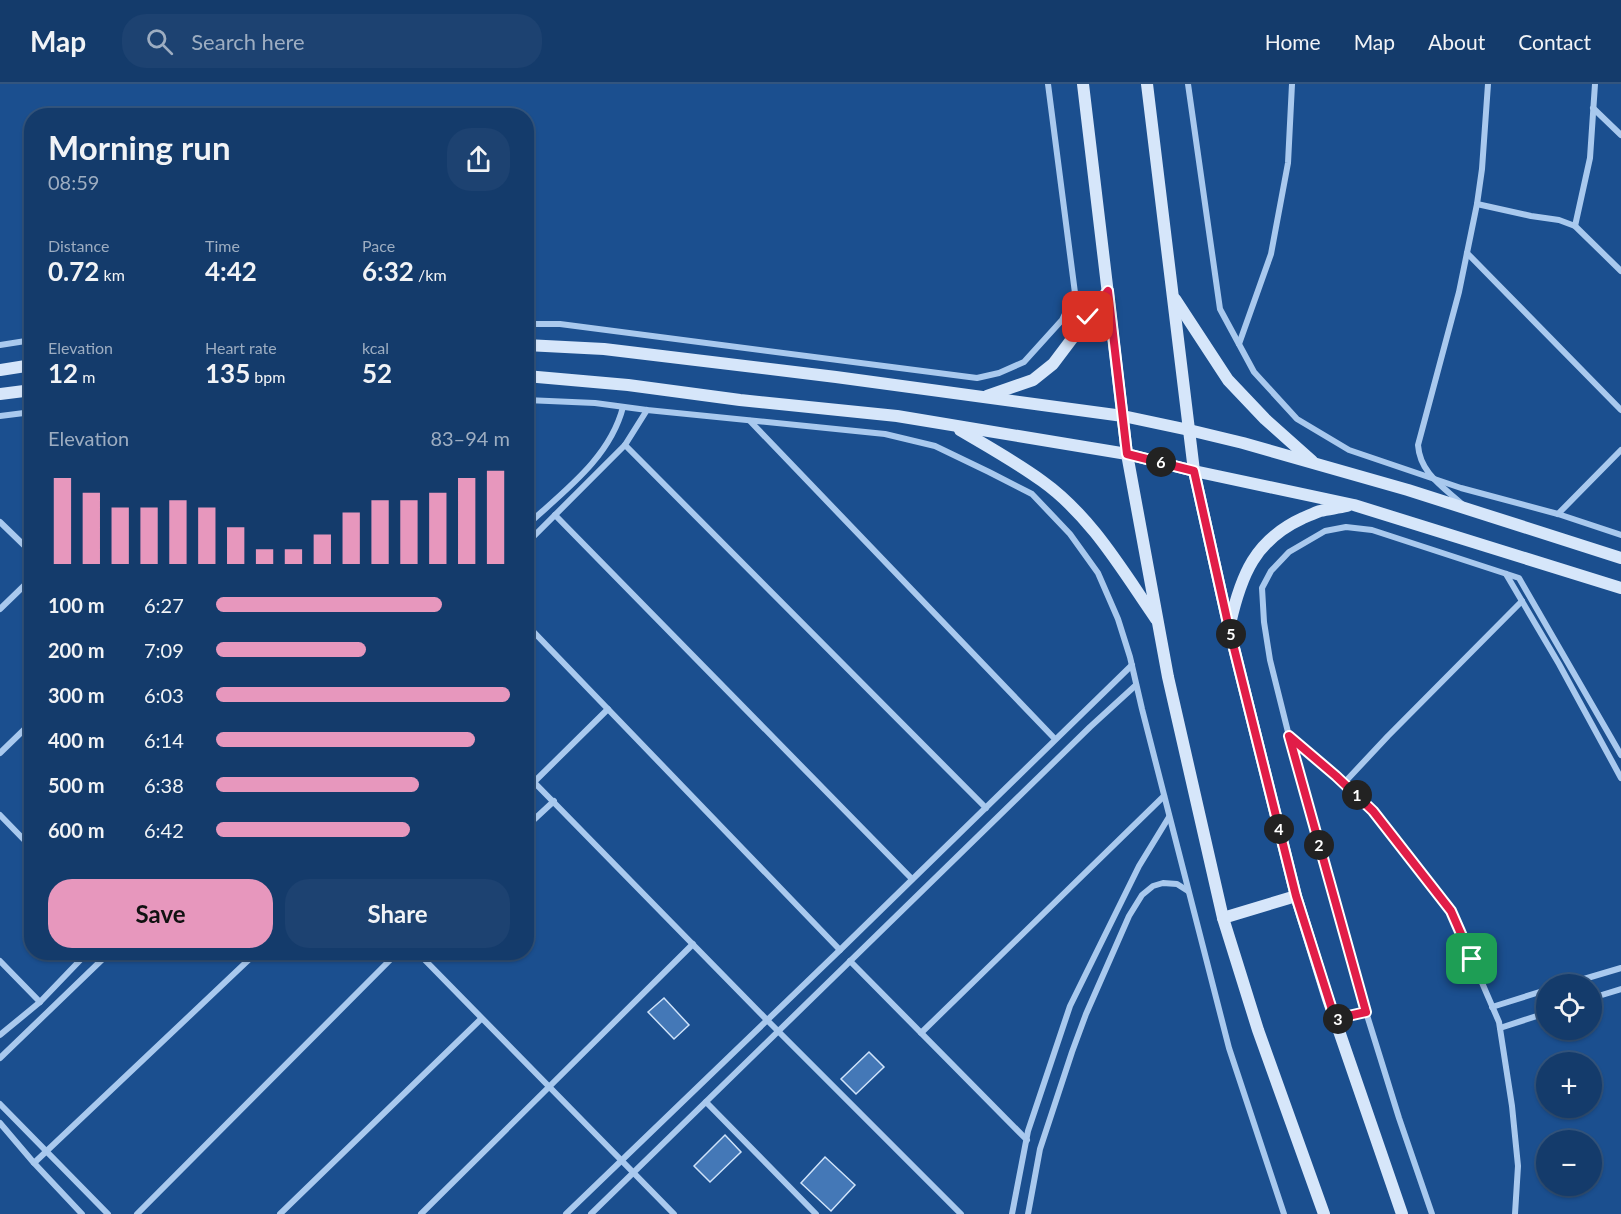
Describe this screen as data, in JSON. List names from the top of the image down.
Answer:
{
  "page": {
    "header": "Map",
    "search": "Search here",
    "nav": [
      "Home",
      "Map",
      "About",
      "Contact"
    ],
    "heading": ["Morning run", "08:59"],
    "stats": [
      ["Distance", "0.72 km"],
      ["Time", "4:42"],
      ["Pace", "6:32 /km"],
      ["Elevation", "12 m"],
      ["Heart rate", "135 bpm"],
      ["kcal", "52"]
    ],
    "chart": ["Elevation", "83–94 m"],
    "pins": [
      "6",
      "5",
      "1",
      "4",
      "2",
      "3"
    ],
    "list": [
      {
        "name": "100 m",
        "note": "6:27"
      },
      {
        "name": "200 m",
        "note": "7:09"
      },
      {
        "name": "300 m",
        "note": "6:03"
      },
      {
        "name": "400 m",
        "note": "6:14"
      },
      {
        "name": "500 m",
        "note": "6:38"
      },
      {
        "name": "600 m",
        "note": "6:42"
      }
    ],
    "buttons": ["Save", "Share"],
    "map_buttons": ["+", "−"]
  }
}
